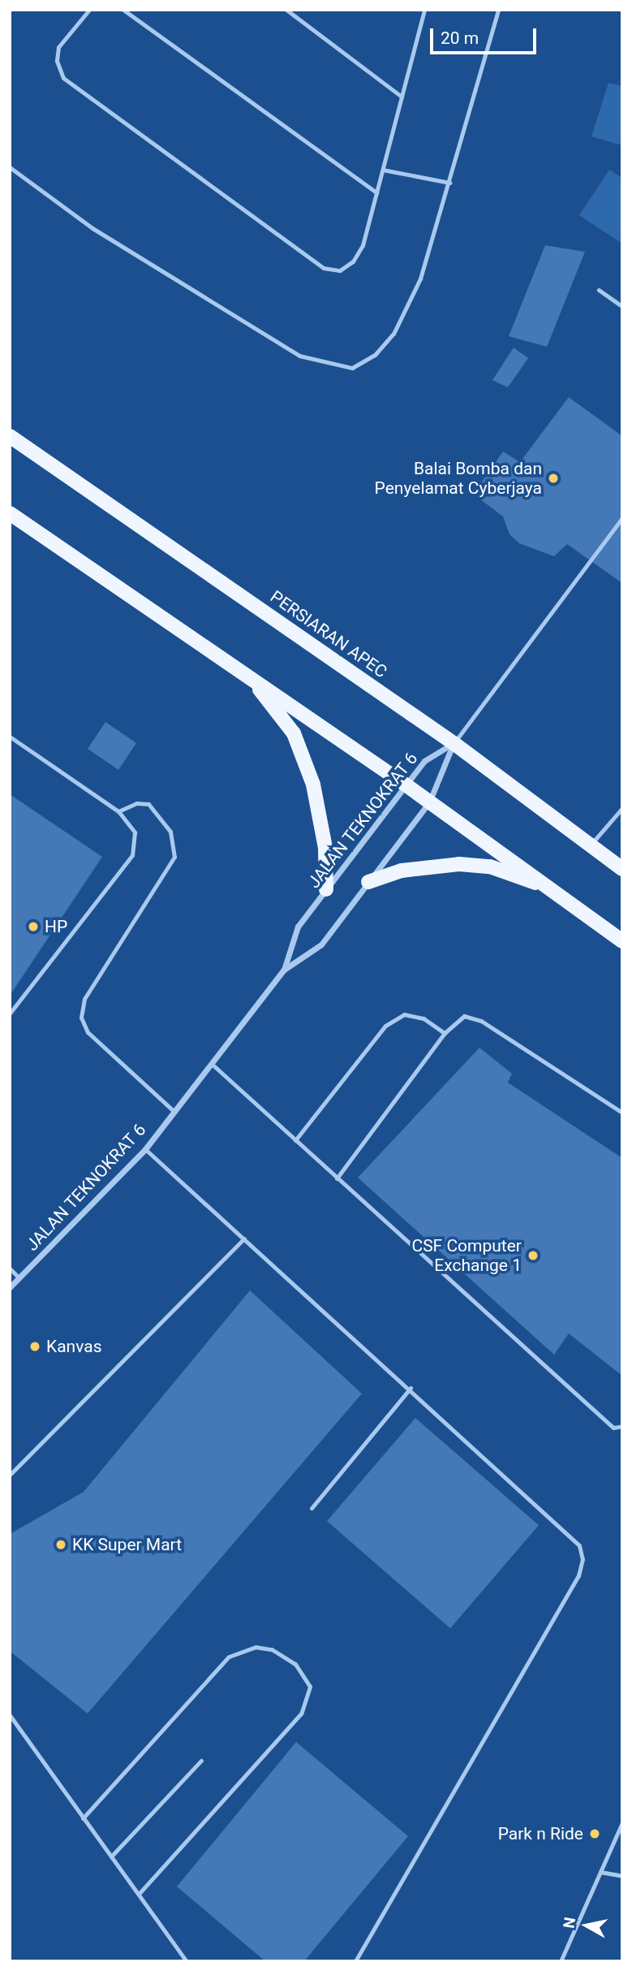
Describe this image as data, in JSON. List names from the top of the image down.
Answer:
{
  "streets": {
    "main road": ["PERSIARAN APEC"],
    "street": ["JALAN TEKNOKRAT 6"]
  },
  "crossings": [
    ["PERSIARAN APEC", "JALAN TEKNOKRAT 6"]
  ],
  "places": [
    "Balai Bomba dan Penyelamat Cyberjaya",
    "HP",
    "CSF Computer Exchange 1",
    "Kanvas",
    "KK Super Mart",
    "Park n Ride"
  ],
  "scale_bar": "20 m",
  "north": "left"
}
